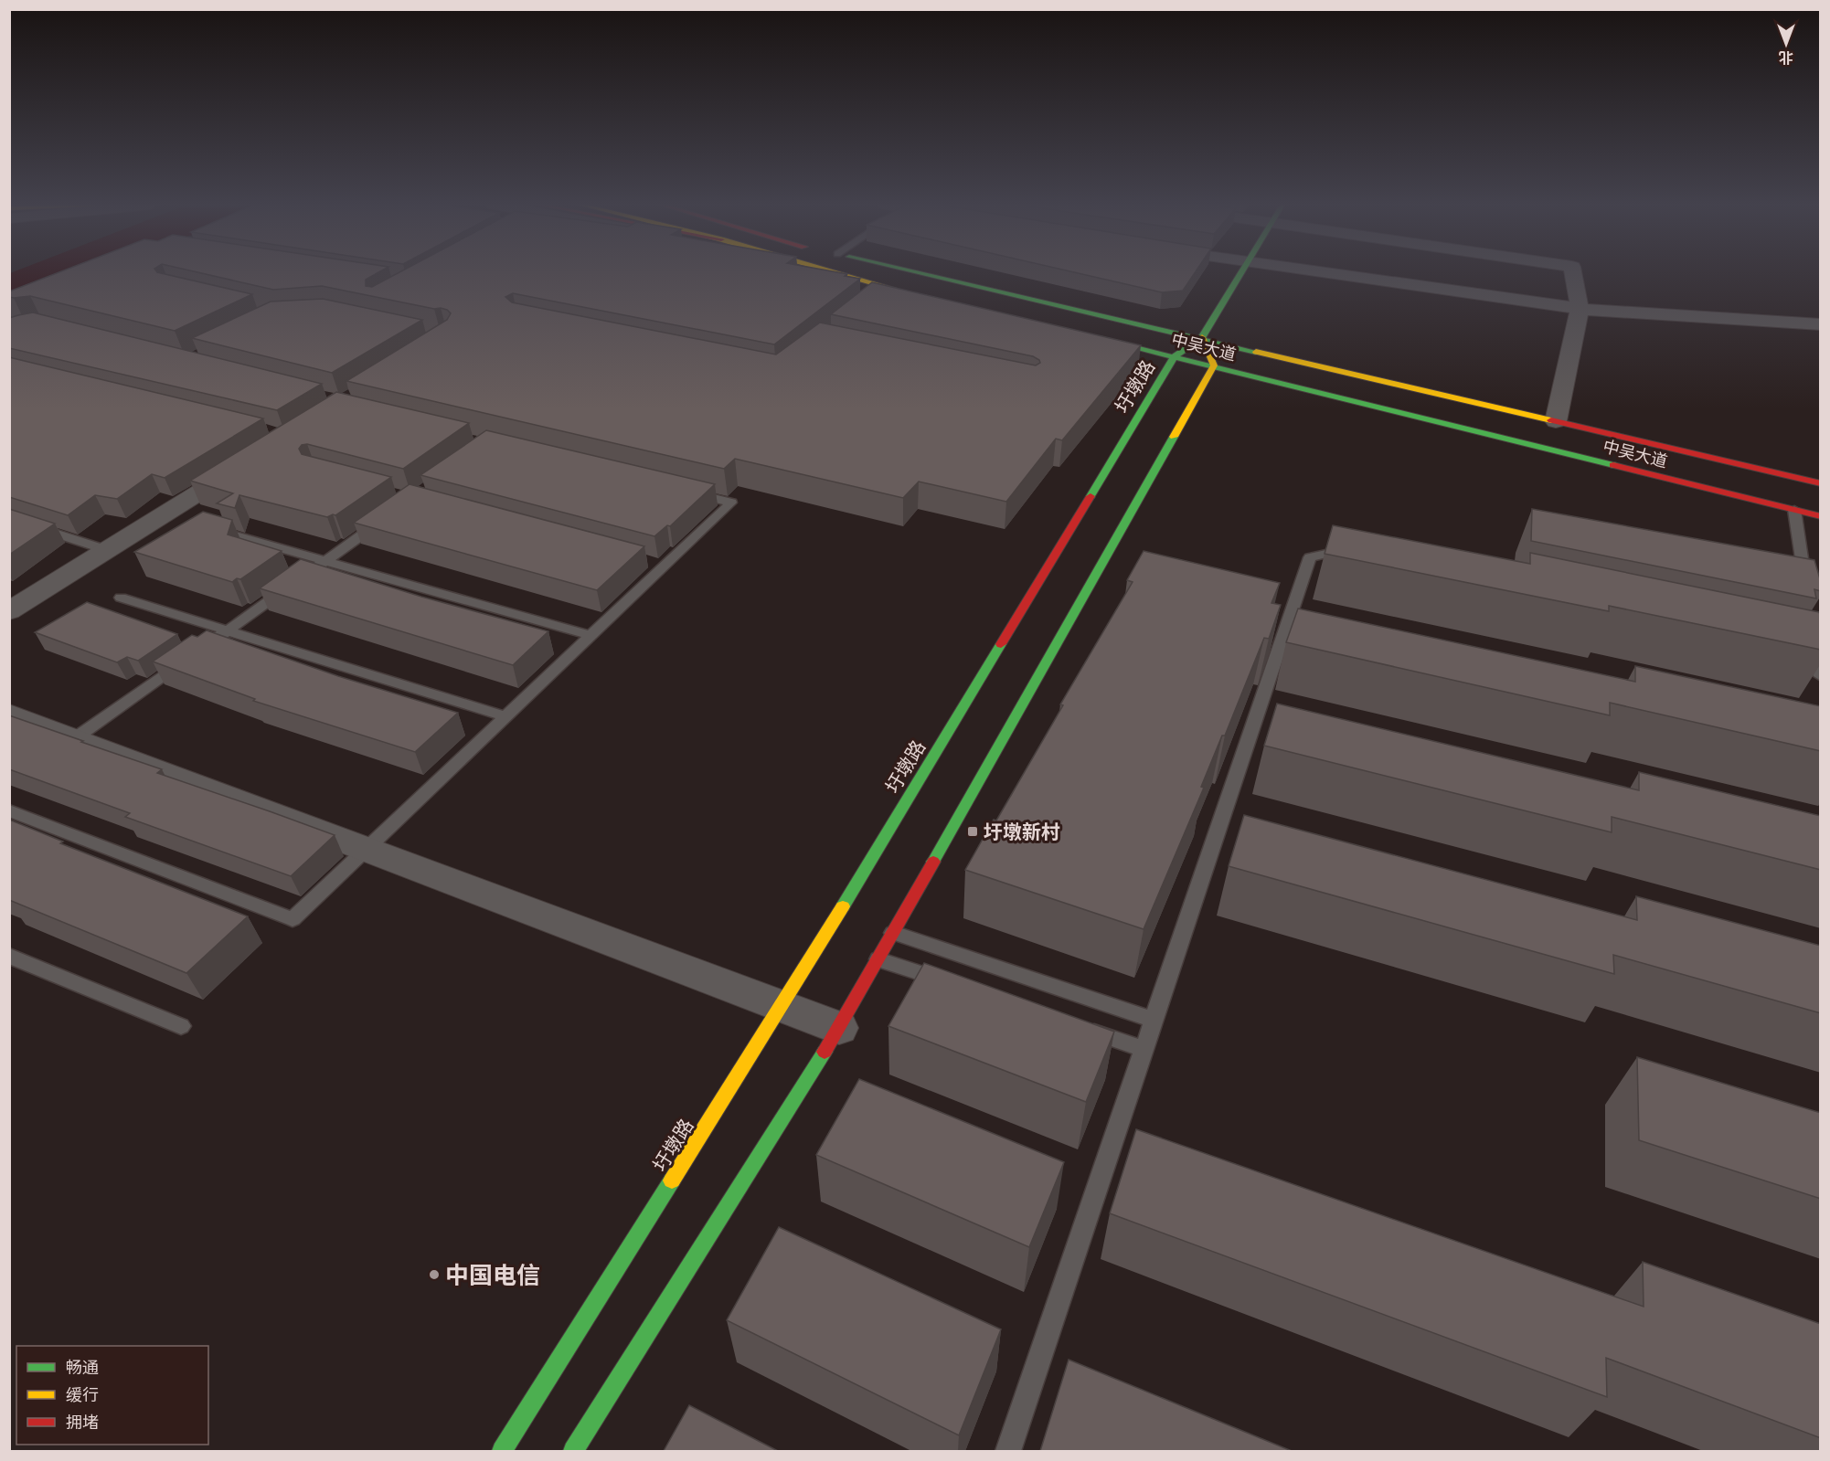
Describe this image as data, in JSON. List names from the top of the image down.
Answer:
{
  "streets": {
    "main road": ["中吴大道", "圩墩路"]
  },
  "crossings": [
    ["中吴大道", "圩墩路"]
  ],
  "places": {
    "transit": ["圩墩新村"],
    "other": ["中国电信"]
  },
  "legend": ["畅通", "缓行", "拥堵"],
  "north": "bottom"
}
